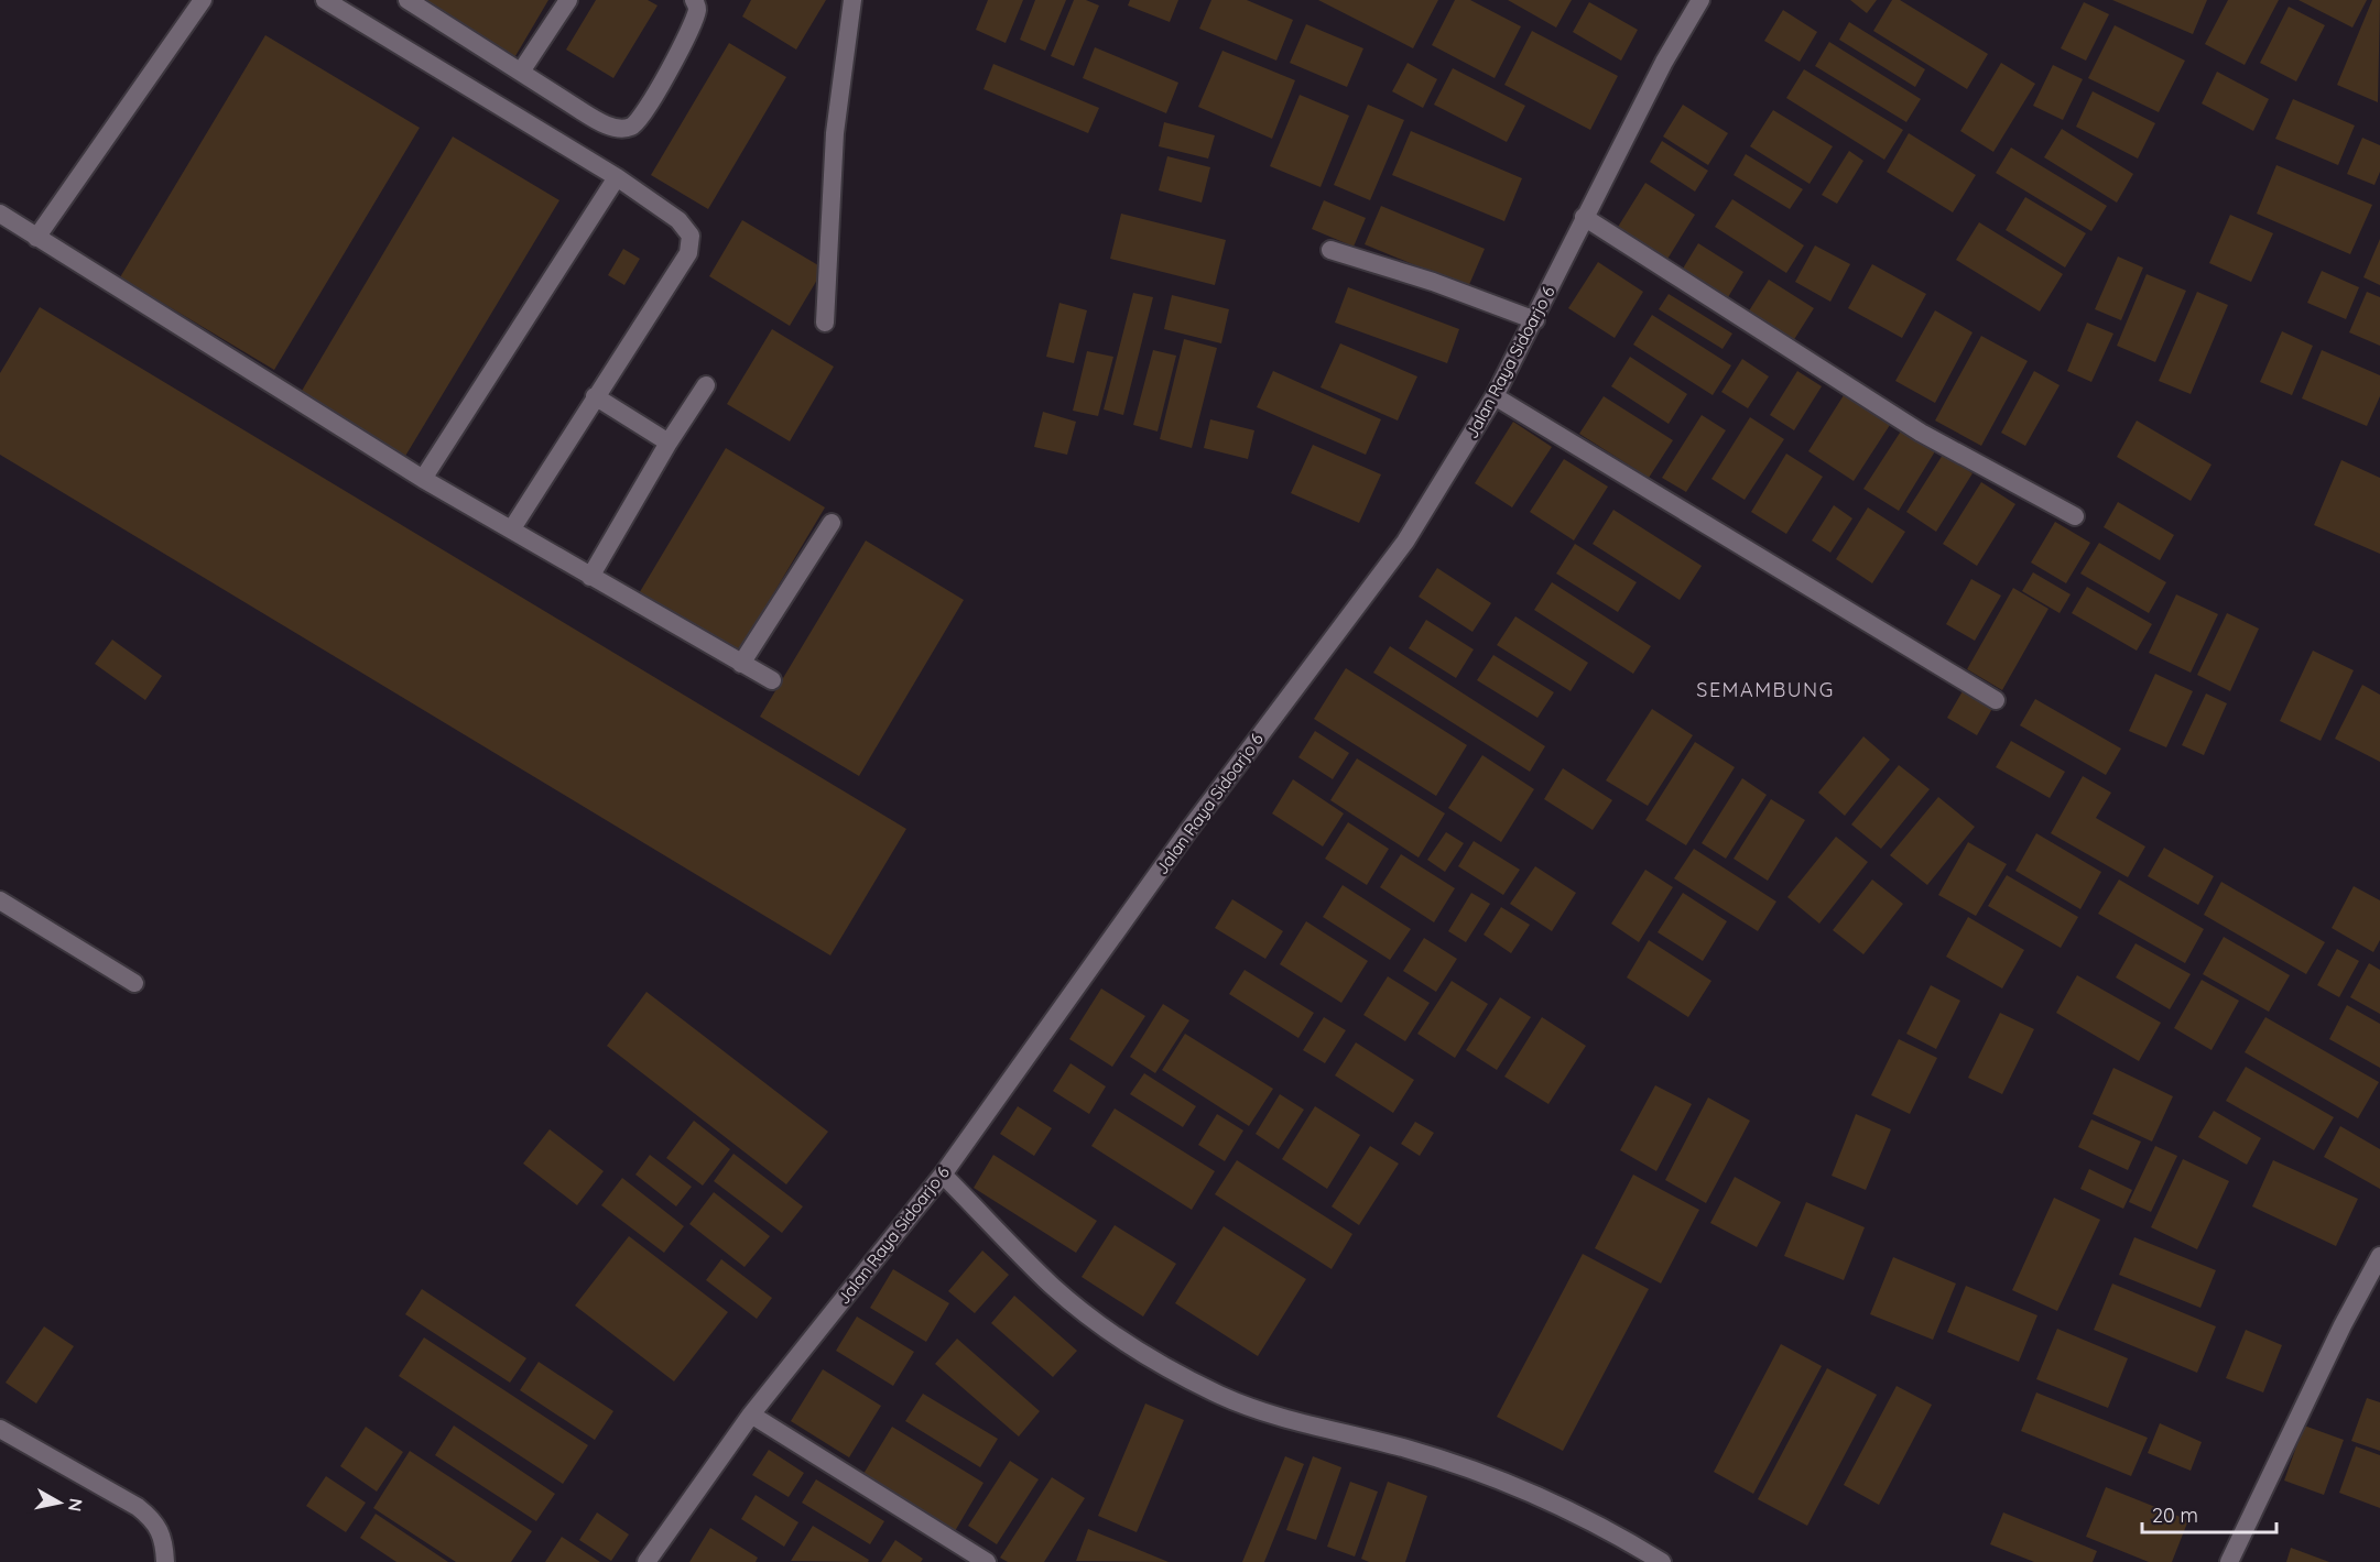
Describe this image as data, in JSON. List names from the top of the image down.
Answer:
{
  "streets": {
    "street": ["Jalan Raya Sidoarjo 6"]
  },
  "districts": ["SEMAMBUNG"],
  "scale_bar": "20 m",
  "north": "right"
}
